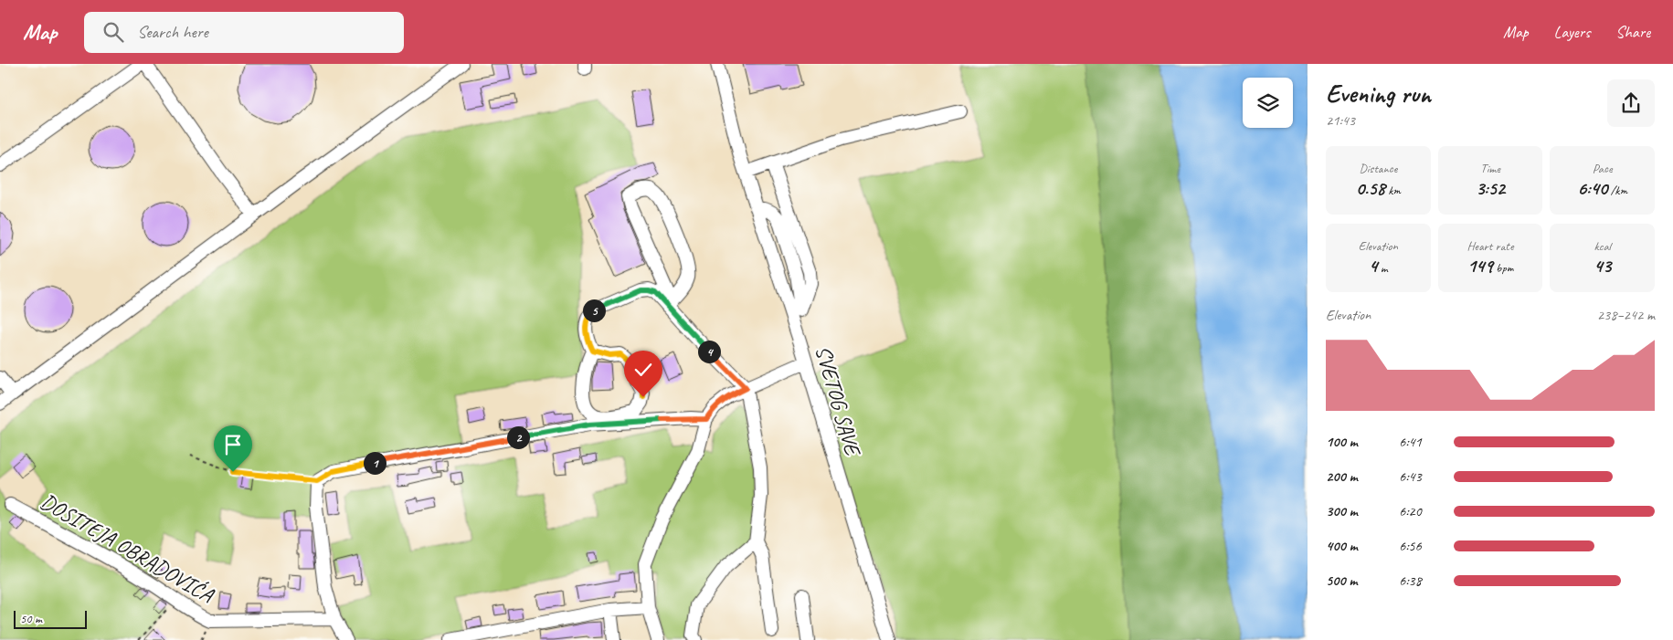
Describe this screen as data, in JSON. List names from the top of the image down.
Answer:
{
  "streets": {
    "street": ["SVETOG SAVE", "DOSITEJA OBRADOVIĆA"]
  },
  "scale_bar": "50 m",
  "page": {
    "header": "Map",
    "search": "Search here",
    "nav": ["Map", "Layers", "Share"],
    "heading": ["Evening run", "21:43"],
    "stats": [
      ["Distance", "0.58 km"],
      ["Time", "3:52"],
      ["Pace", "6:40 /km"],
      ["Elevation", "4 m"],
      ["Heart rate", "149 bpm"],
      ["kcal", "43"]
    ],
    "chart": ["Elevation", "238–242 m"],
    "pins": [
      "5",
      "4",
      "2",
      "1"
    ],
    "list": [
      {
        "name": "100 m",
        "note": "6:41"
      },
      {
        "name": "200 m",
        "note": "6:43"
      },
      {
        "name": "300 m",
        "note": "6:20"
      },
      {
        "name": "400 m",
        "note": "6:56"
      },
      {
        "name": "500 m",
        "note": "6:38"
      }
    ],
    "scale": "50 m"
  }
}
